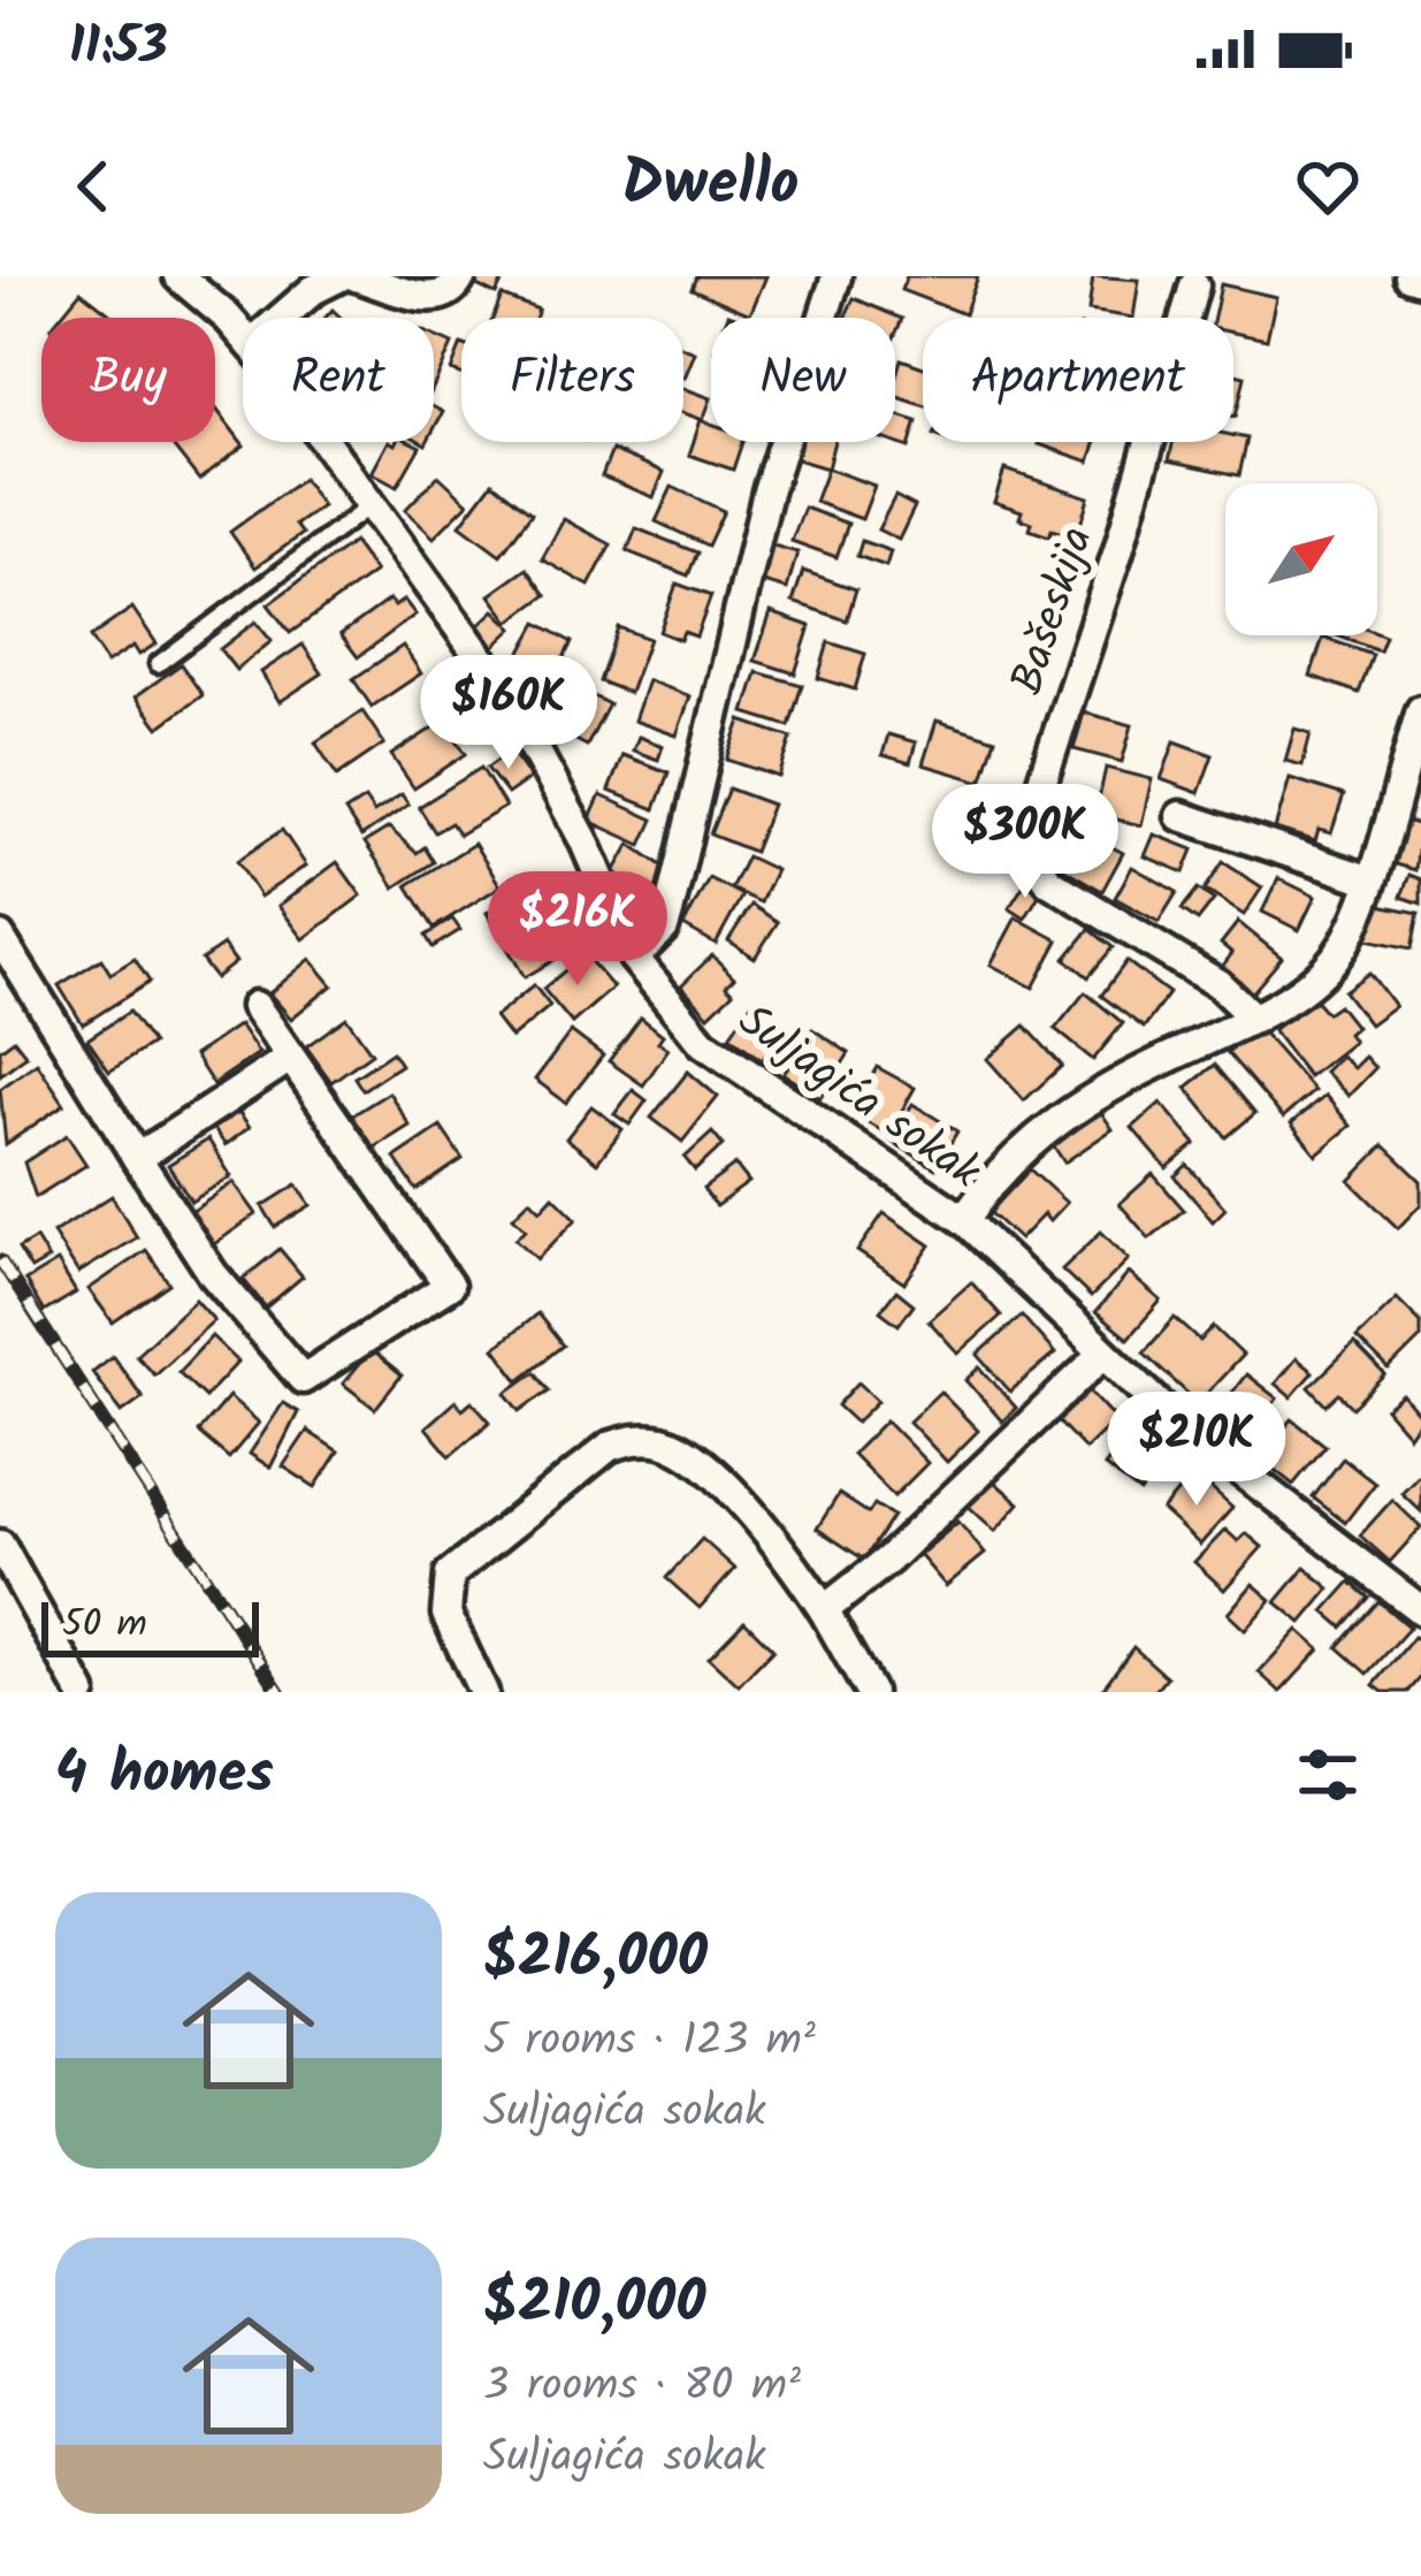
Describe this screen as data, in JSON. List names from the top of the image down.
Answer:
{
  "streets": {
    "street": ["Bašeskija", "Suljagića sokak"]
  },
  "scale_bar": "50 m",
  "north": "top right",
  "page": {
    "status": "11:53",
    "header": "Dwello",
    "chip": [
      "Buy",
      "Rent",
      "Filters",
      "New",
      "Apartment"
    ],
    "price": [
      "$160K",
      "$300K",
      "$216K",
      "$210K"
    ],
    "scale": "50 m",
    "heading": "4 homes",
    "list": [
      {
        "name": "$216,000",
        "note": "5 rooms · 123 m² · Suljagića sokak"
      },
      {
        "name": "$210,000",
        "note": "3 rooms · 80 m² · Suljagića sokak"
      }
    ]
  }
}
